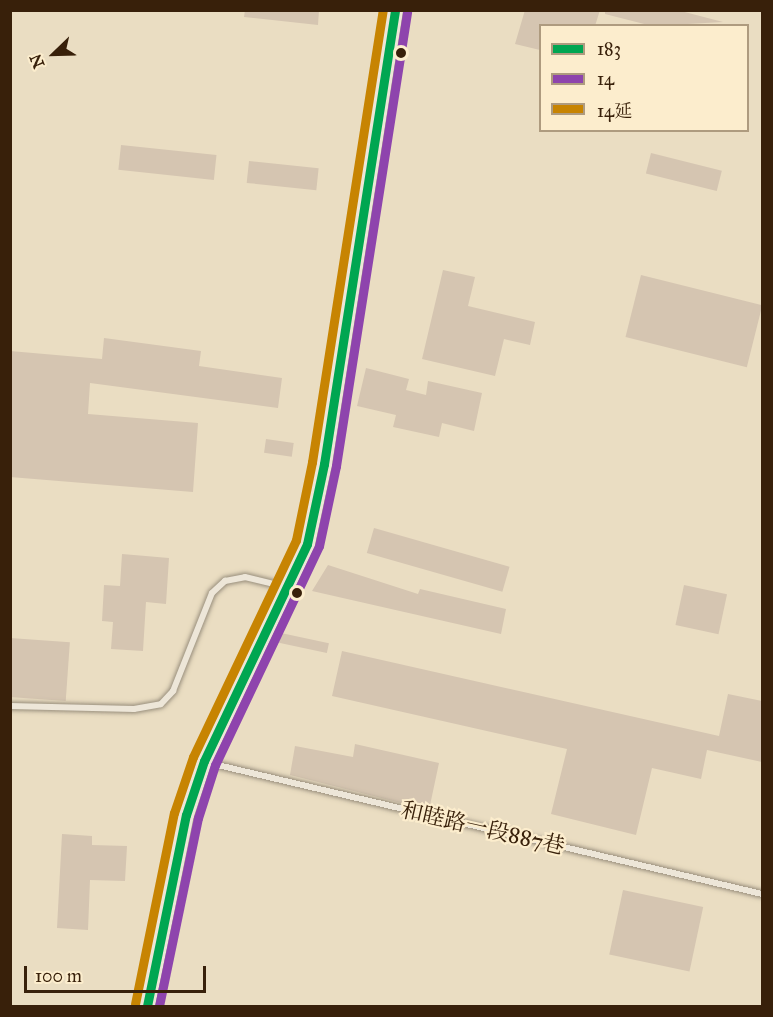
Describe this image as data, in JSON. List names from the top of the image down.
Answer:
{
  "streets": {
    "lane": ["和睦路一段887巷"]
  },
  "lines": ["transit line 183", "transit line 14延", "transit line 14"],
  "legend": ["183", "14", "14延"],
  "scale_bar": "100 m",
  "north": "bottom left"
}
